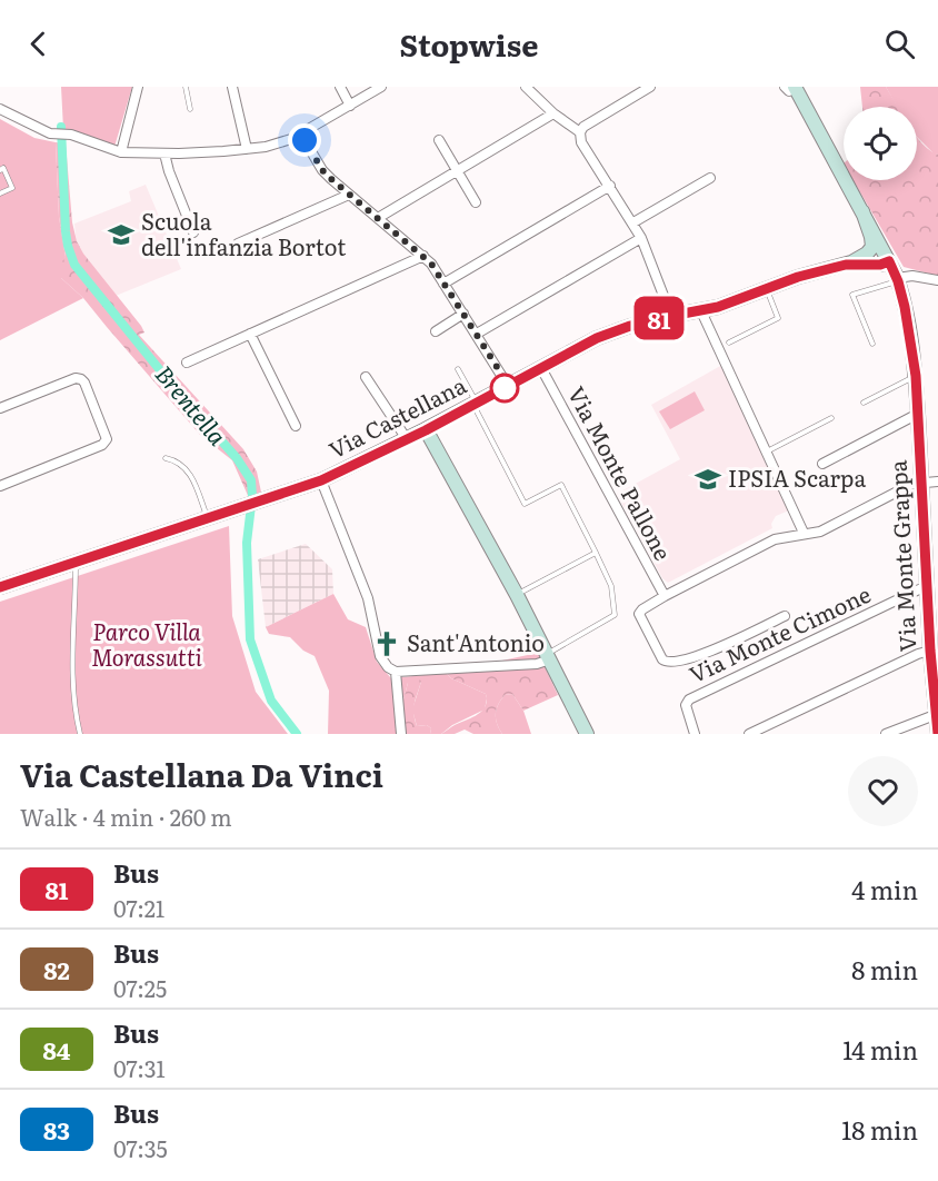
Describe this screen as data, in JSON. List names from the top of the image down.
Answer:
{
  "streets": {
    "main road": ["Via Castellana", "Via Monte Grappa"],
    "street": ["Via Monte Pallone", "Via Monte Cimone"]
  },
  "crossings": [
    ["Via Castellana", "Via Monte Pallone"],
    ["Via Castellana", "Via Monte Grappa"],
    ["Via Monte Grappa", "Via Monte Cimone"]
  ],
  "water": ["Brentella"],
  "parks": ["Parco Villa Morassutti"],
  "places": {
    "school or university": ["Scuola dell'infanzia Bortot", "IPSIA Scarpa"],
    "church": ["Sant'Antonio"]
  },
  "lines": ["bus line 81"],
  "page": {
    "header": "Stopwise",
    "on_map": "81",
    "heading": ["Via Castellana Da Vinci", "Walk · 4 min · 260 m"],
    "list": [
      {
        "mark": "81",
        "name": "Bus",
        "note": "07:21",
        "value": "4 min"
      },
      {
        "mark": "82",
        "name": "Bus",
        "note": "07:25",
        "value": "8 min"
      },
      {
        "mark": "84",
        "name": "Bus",
        "note": "07:31",
        "value": "14 min"
      },
      {
        "mark": "83",
        "name": "Bus",
        "note": "07:35",
        "value": "18 min"
      }
    ]
  }
}
